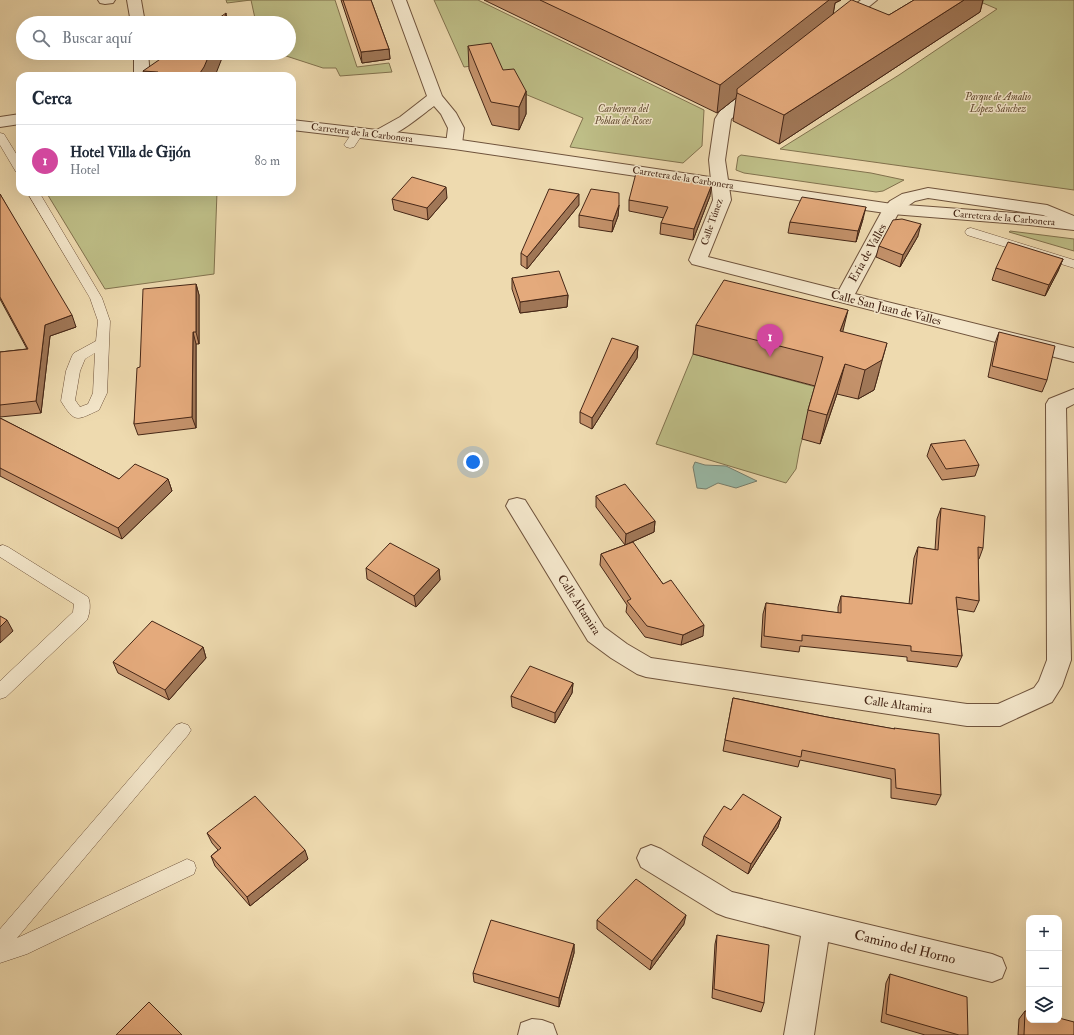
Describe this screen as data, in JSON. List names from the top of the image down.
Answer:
{
  "streets": {
    "street": [
      "Carretera de la Carbonera",
      "Calle Túnez",
      "Eria de Valles",
      "Calle San Juan de Valles",
      "Calle Altamira",
      "Camino del Horno"
    ]
  },
  "crossings": [
    ["Carretera de la Carbonera", "Calle Túnez"],
    ["Carretera de la Carbonera", "Eria de Valles"],
    ["Calle Túnez", "Calle San Juan de Valles"],
    ["Eria de Valles", "Calle San Juan de Valles"]
  ],
  "parks": ["Parque de Amalio López Sánchez", "Carbayera del Poblau de Roces"],
  "page": {
    "search": "Buscar aquí",
    "heading": "Cerca",
    "list": [
      {
        "mark": "1",
        "name": "Hotel Villa de Gijón",
        "note": "Hotel",
        "value": "80 m"
      }
    ],
    "pins": "1",
    "map_buttons": ["+", "−"]
  }
}
